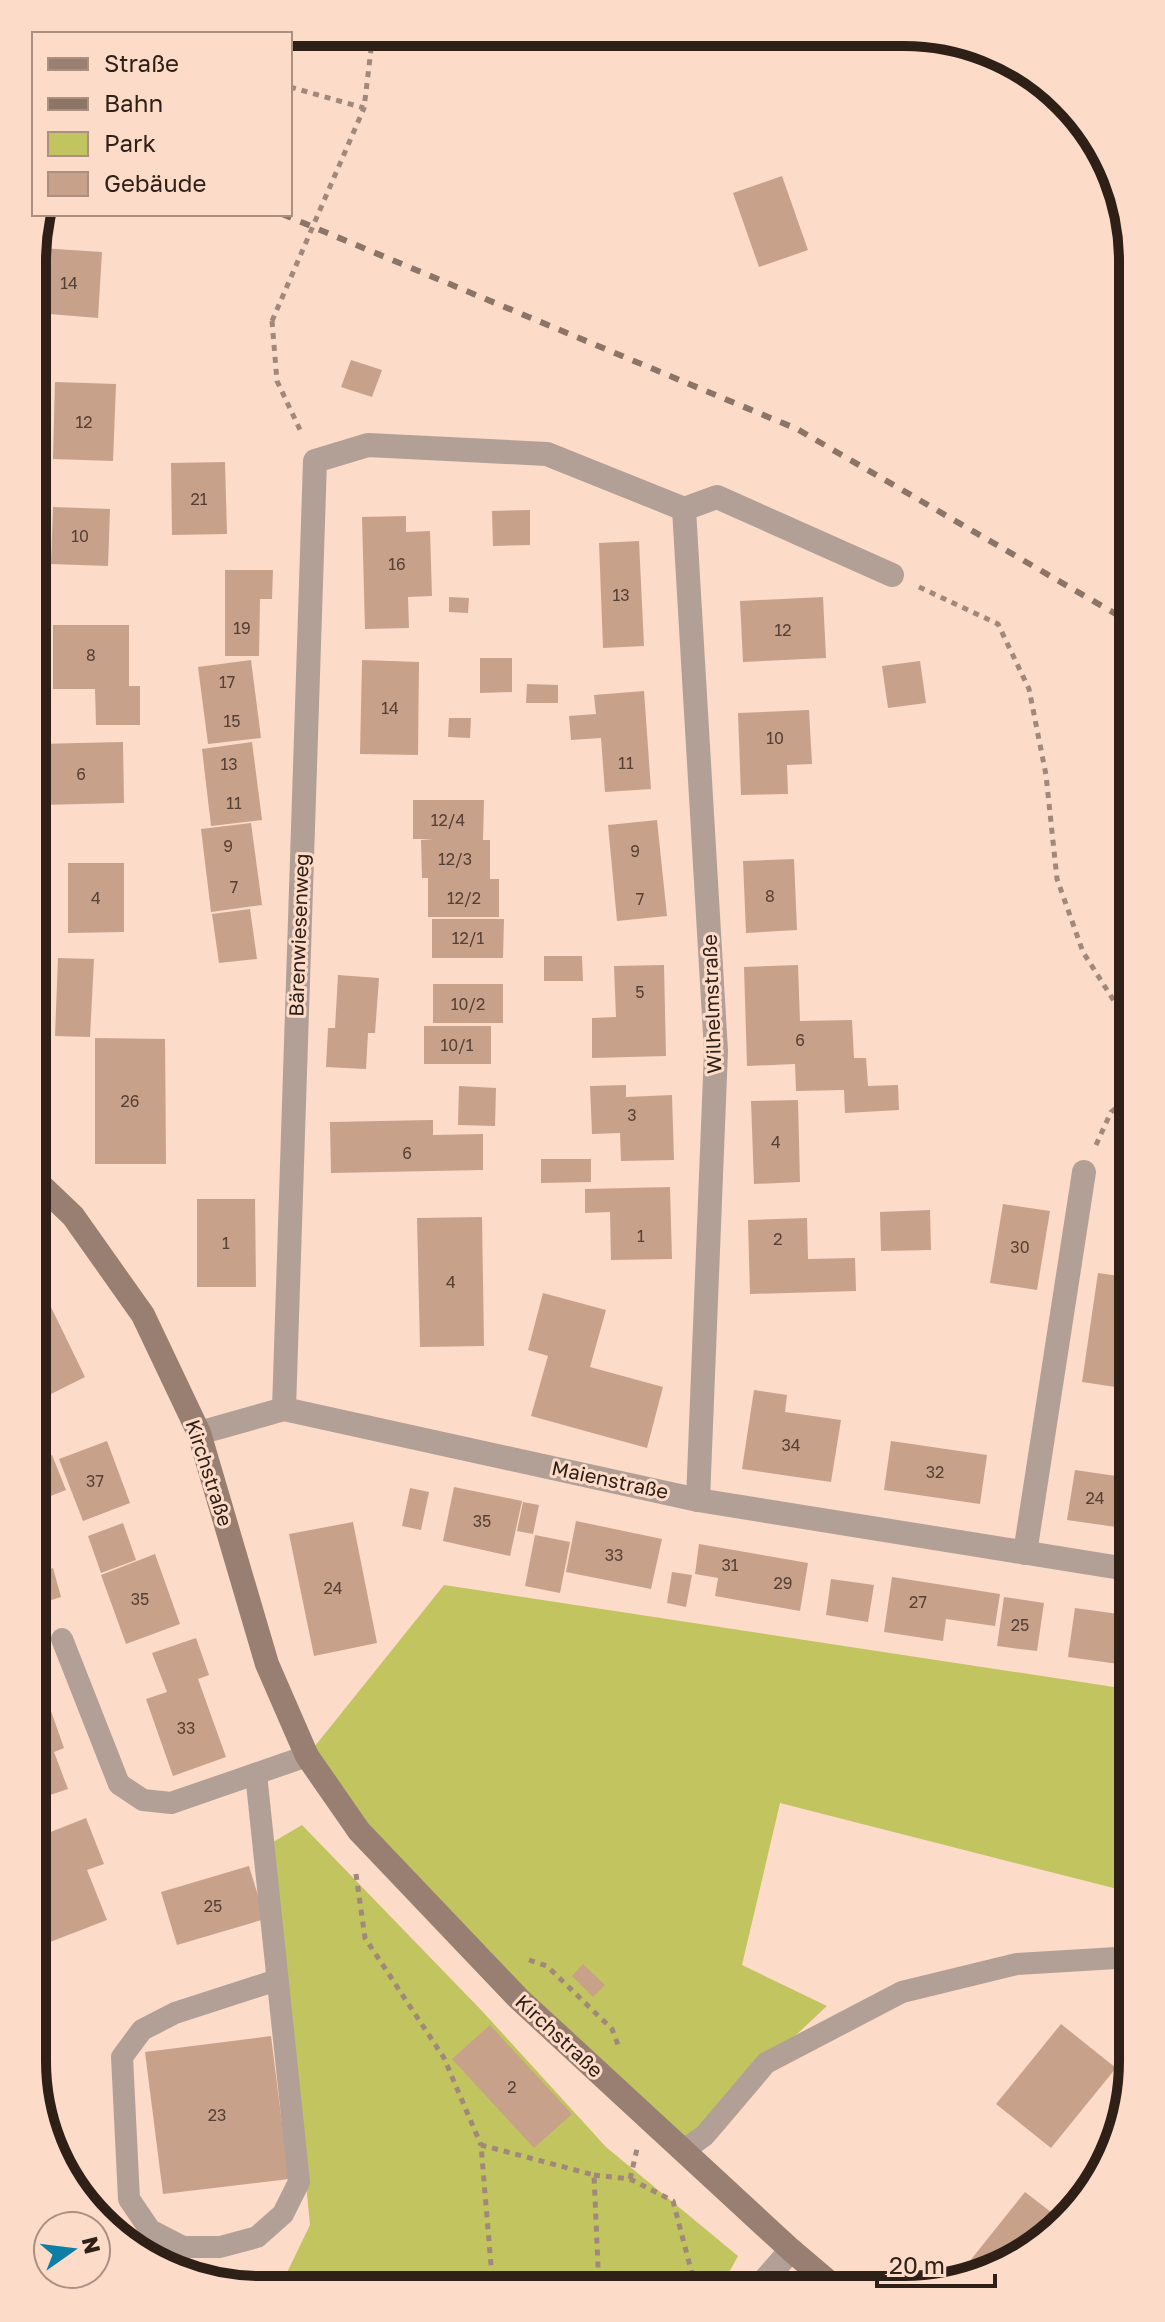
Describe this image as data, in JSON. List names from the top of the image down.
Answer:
{
  "streets": {
    "street": [
      "Bärenwiesenweg",
      "Wilhelmstraße",
      "Kirchstraße",
      "Maienstraße"
    ]
  },
  "crossings": [
    ["Bärenwiesenweg", "Maienstraße"],
    ["Wilhelmstraße", "Maienstraße"],
    ["Kirchstraße", "Maienstraße"]
  ],
  "house_numbers": [
    "14",
    "12",
    "21",
    "10",
    "16",
    "13",
    "19",
    "12",
    "8",
    "17",
    "14",
    "15",
    "10",
    "11",
    "13",
    "6",
    "11",
    "12/4",
    "9",
    "9",
    "12/3",
    "7",
    "8",
    "4",
    "12/2",
    "7",
    "12/1",
    "5",
    "10/2",
    "6",
    "10/1",
    "26",
    "3",
    "4",
    "6",
    "1",
    "2",
    "1",
    "30",
    "4",
    "34",
    "32",
    "37",
    "24",
    "35",
    "33",
    "31",
    "29",
    "24",
    "35",
    "27",
    "25",
    "33",
    "25",
    "2",
    "23"
  ],
  "legend": [
    "Straße",
    "Bahn",
    "Park",
    "Gebäude"
  ],
  "scale_bar": "20 m",
  "north": "right"
}
